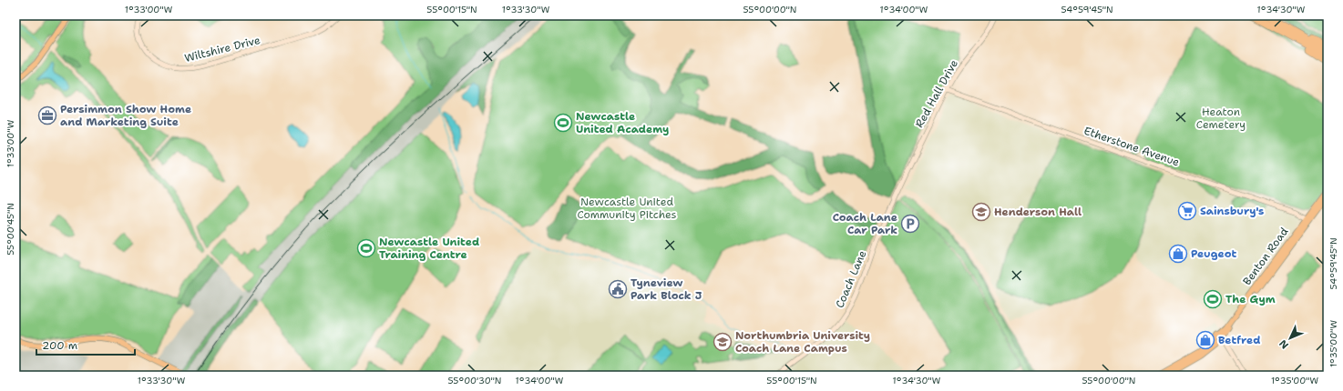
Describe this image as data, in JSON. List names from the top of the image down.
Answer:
{
  "streets": {
    "main road": ["Benton Road"],
    "street": [
      "Wiltshire Drive",
      "Red Hall Drive",
      "Etherstone Avenue",
      "Coach Lane"
    ]
  },
  "crossings": [
    ["Red Hall Drive", "Etherstone Avenue"],
    ["Red Hall Drive", "Coach Lane"],
    ["Etherstone Avenue", "Benton Road"]
  ],
  "parks": ["Heaton Cemetery", "Newcastle United Community Pitches"],
  "places": {
    "office": ["Persimmon Show Home and Marketing Suite"],
    "sports": ["Newcastle United Academy", "Newcastle United Training Centre", "The Gym"],
    "supermarket": ["Sainsbury's"],
    "school or university": ["Henderson Hall", "Northumbria University Coach Lane Campus"],
    "parking": ["Coach Lane Car Park"],
    "shop": ["Peugeot", "Betfred"],
    "public building": ["Tyneview Park Block J"]
  },
  "scale_bar": "200 m",
  "north": "bottom left",
  "coordinates": [
    "1°33'00\"W",
    "55°00'15\"N",
    "1°33'30\"W",
    "55°00'00\"N",
    "1°34'00\"W",
    "54°59'45\"N",
    "1°34'30\"W",
    "55°00'45\"N",
    "1°35'00\"W",
    "55°00'30\"N"
  ]
}
